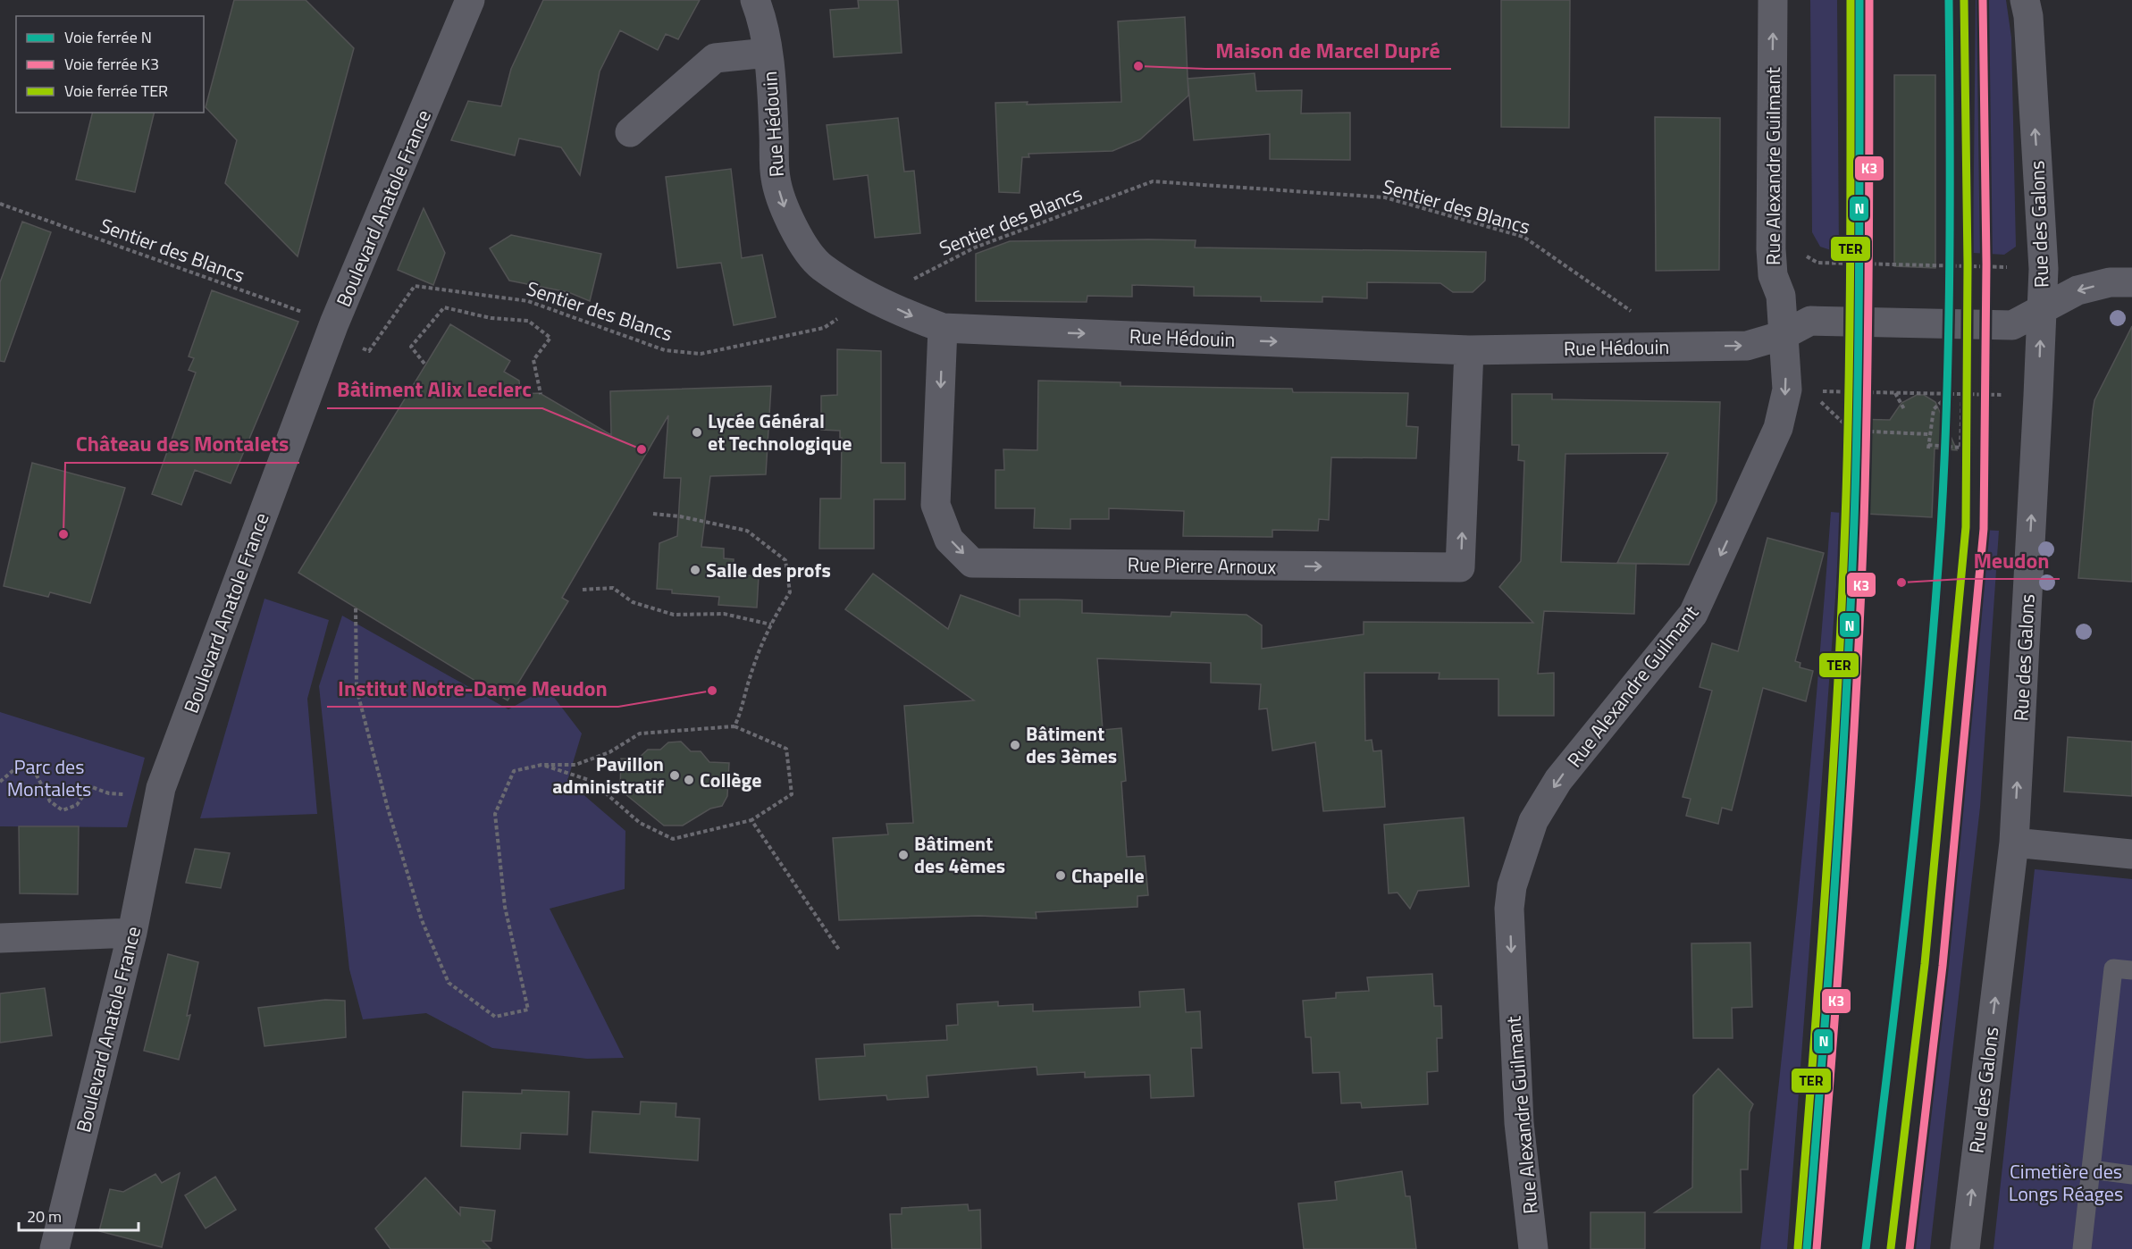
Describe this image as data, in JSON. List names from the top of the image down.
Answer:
{
  "streets": {
    "street": [
      "Rue Hédouin",
      "Rue Alexandre Guilmant",
      "Boulevard Anatole France",
      "Rue des Galons",
      "Rue Pierre Arnoux"
    ],
    "path": ["Sentier des Blancs"]
  },
  "crossings": [
    ["Rue Hédouin", "Rue Alexandre Guilmant"],
    ["Rue Hédouin", "Sentier des Blancs"],
    ["Rue Hédouin", "Rue des Galons"],
    ["Rue Hédouin", "Rue Pierre Arnoux"],
    ["Sentier des Blancs", "Boulevard Anatole France"]
  ],
  "one_way": ["Rue Hédouin", "Rue des Galons"],
  "parks": ["Parc des Montalets", "Cimetière des Longs Réages"],
  "places": [
    "Maison de Marcel Dupré",
    "Lycée Général et Technologique",
    "Bâtiment Alix Leclerc",
    "Château des Montalets",
    "Salle des profs",
    "Meudon",
    "Institut Notre-Dame Meudon",
    "Bâtiment des 3èmes",
    "Pavillon administratif",
    "Collège",
    "Bâtiment des 4èmes",
    "Chapelle"
  ],
  "lines": ["rail line N", "rail line K3", "rail line TER"],
  "legend": ["Voie ferrée N", "Voie ferrée K3", "Voie ferrée TER"],
  "scale_bar": "20 m"
}
